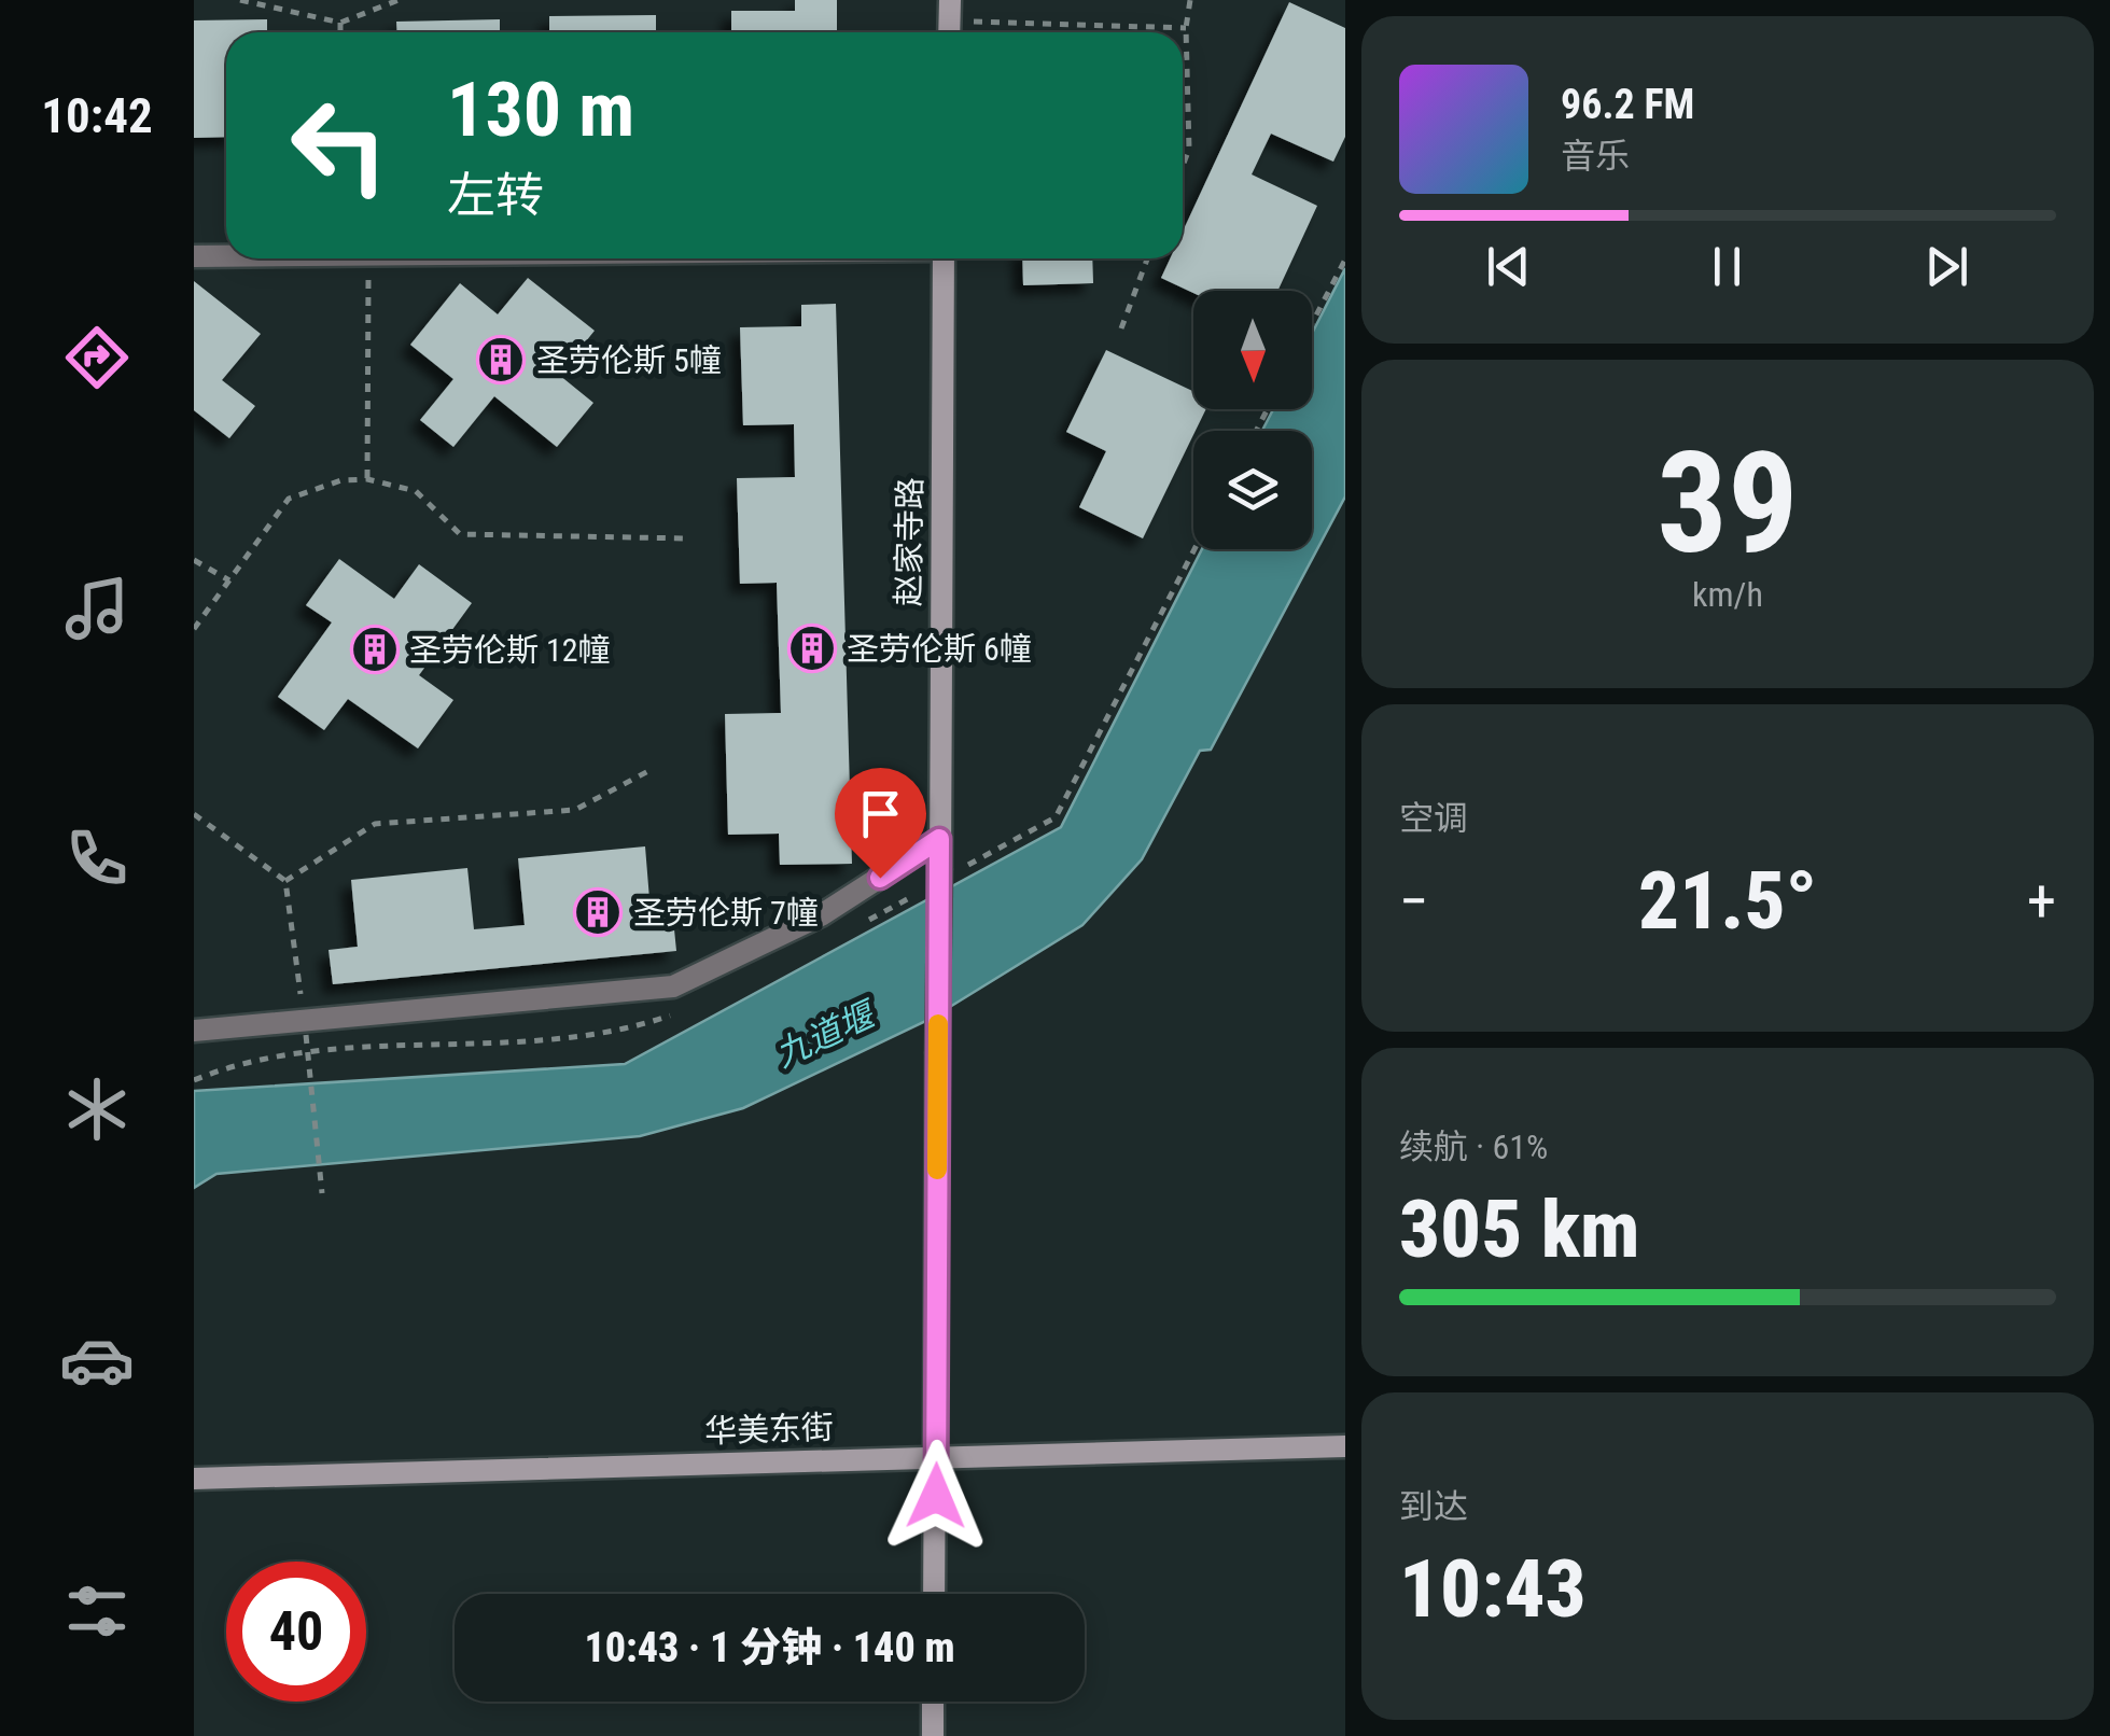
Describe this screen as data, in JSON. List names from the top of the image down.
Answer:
{
  "streets": {
    "street": ["赵家寺路", "华美东街"]
  },
  "crossings": [
    ["赵家寺路", "华美东街"]
  ],
  "water": ["九道堰"],
  "places": {
    "building": [
      "圣劳伦斯 5幢",
      "圣劳伦斯 6幢",
      "圣劳伦斯 12幢",
      "圣劳伦斯 7幢"
    ]
  },
  "north": "bottom",
  "page": {
    "tabs": "10:42",
    "turn": ["130 m", "左转"],
    "song": ["96.2 FM", "音乐"],
    "tile": [
      ["39", "km/h"],
      "空调",
      ["续航 · 61%", "305 km"],
      ["到达", "10:43"]
    ],
    "heat": ["−", "21.5°", "+"],
    "limit": "40",
    "trip": "10:43 · 1 分钟 · 140 m"
  }
}
